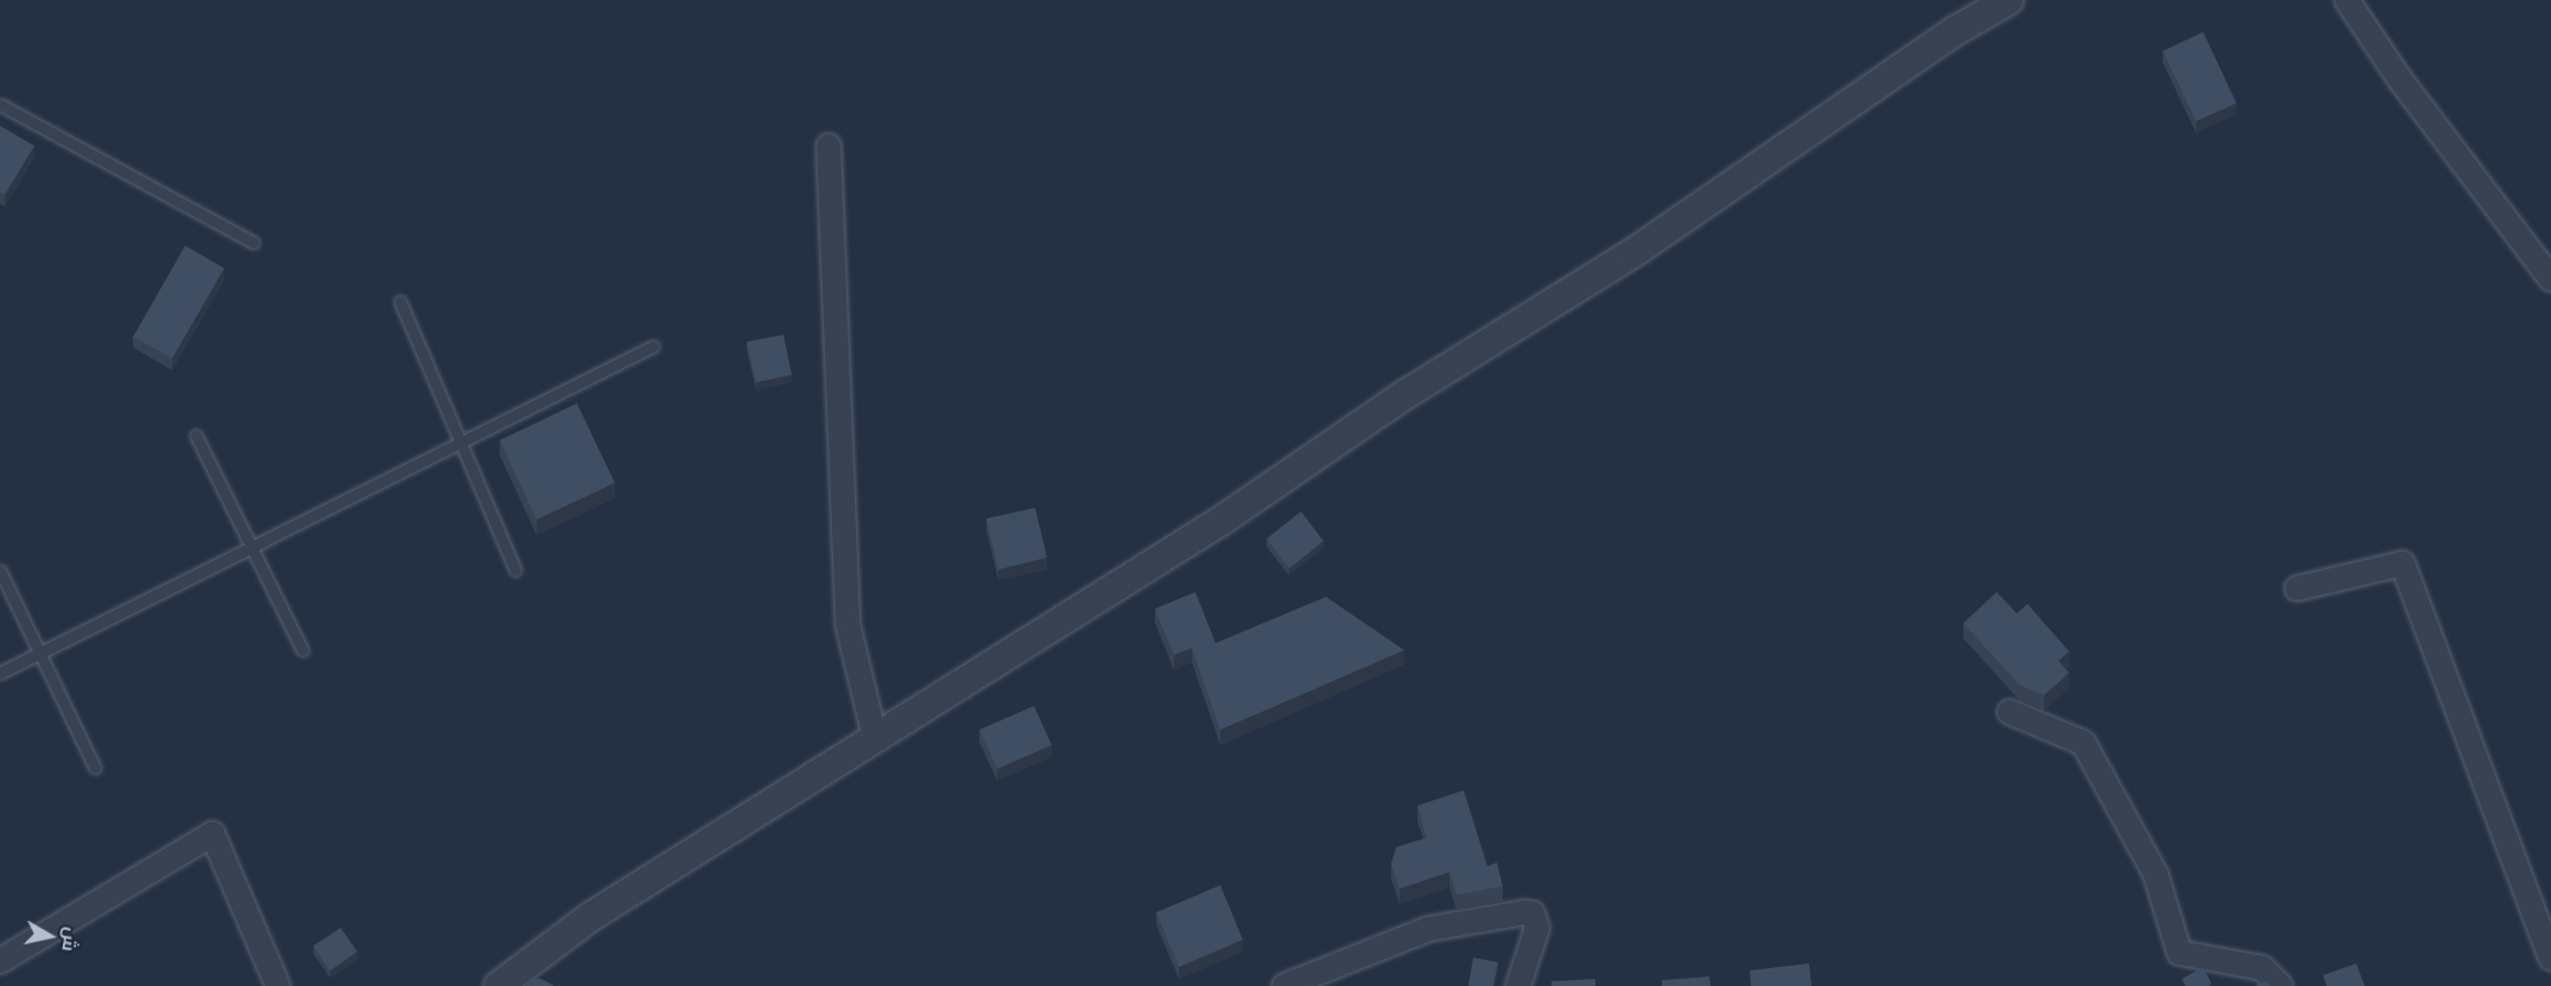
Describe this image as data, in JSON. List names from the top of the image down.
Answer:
{
  "north": "right"
}
